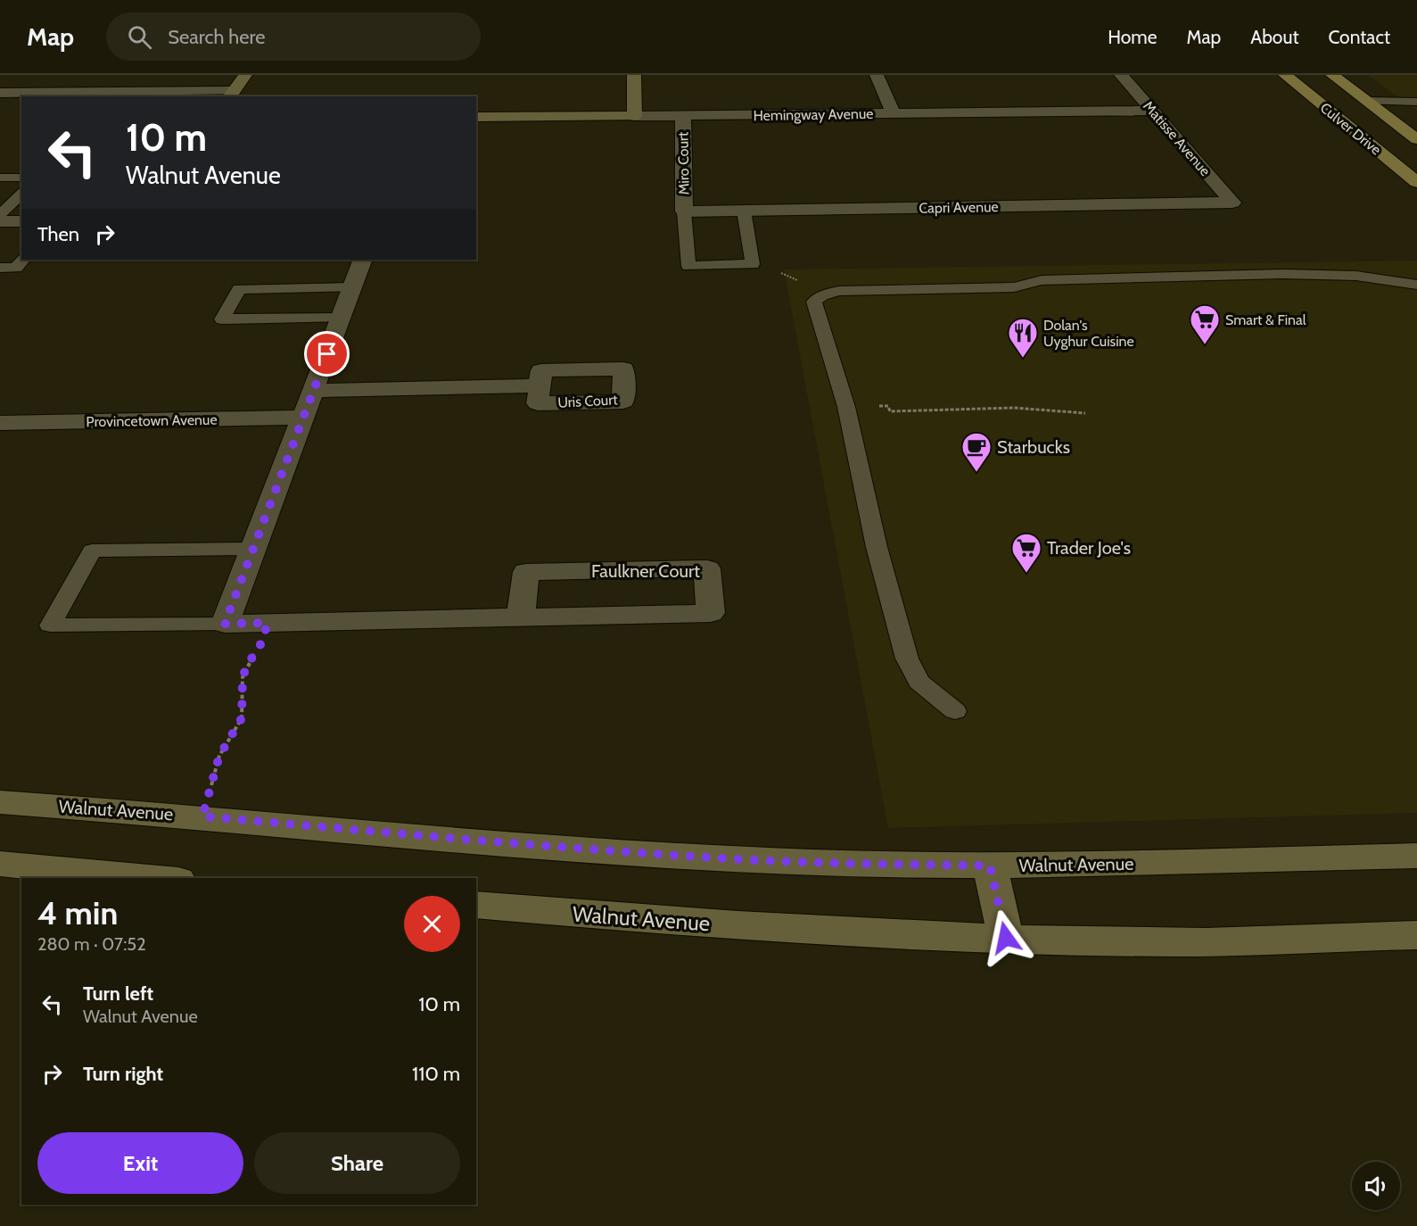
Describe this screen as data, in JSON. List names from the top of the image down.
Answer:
{
  "streets": {
    "main road": ["Hemingway Avenue", "Culver Drive", "Walnut Avenue"],
    "street": [
      "Matisse Avenue",
      "Miro Court",
      "Capri Avenue",
      "Uris Court",
      "Provincetown Avenue",
      "Faulkner Court"
    ]
  },
  "crossings": [
    ["Hemingway Avenue", "Matisse Avenue"],
    ["Hemingway Avenue", "Miro Court"],
    ["Matisse Avenue", "Capri Avenue"],
    ["Miro Court", "Capri Avenue"]
  ],
  "places": {
    "supermarket": ["Smart & Final", "Trader Joe's"],
    "restaurant": ["Dolan's Uyghur Cuisine"],
    "cafe": ["Starbucks"]
  },
  "page": {
    "header": "Map",
    "search": "Search here",
    "nav": [
      "Home",
      "Map",
      "About",
      "Contact"
    ],
    "turn": ["10 m", "Walnut Avenue"],
    "then": "Then",
    "heading": ["4 min", "280 m · 07:52"],
    "list": [
      {
        "name": "Turn left",
        "note": "Walnut Avenue",
        "value": "10 m"
      },
      {
        "name": "Turn right",
        "value": "110 m"
      }
    ],
    "buttons": ["Exit", "Share"]
  }
}
